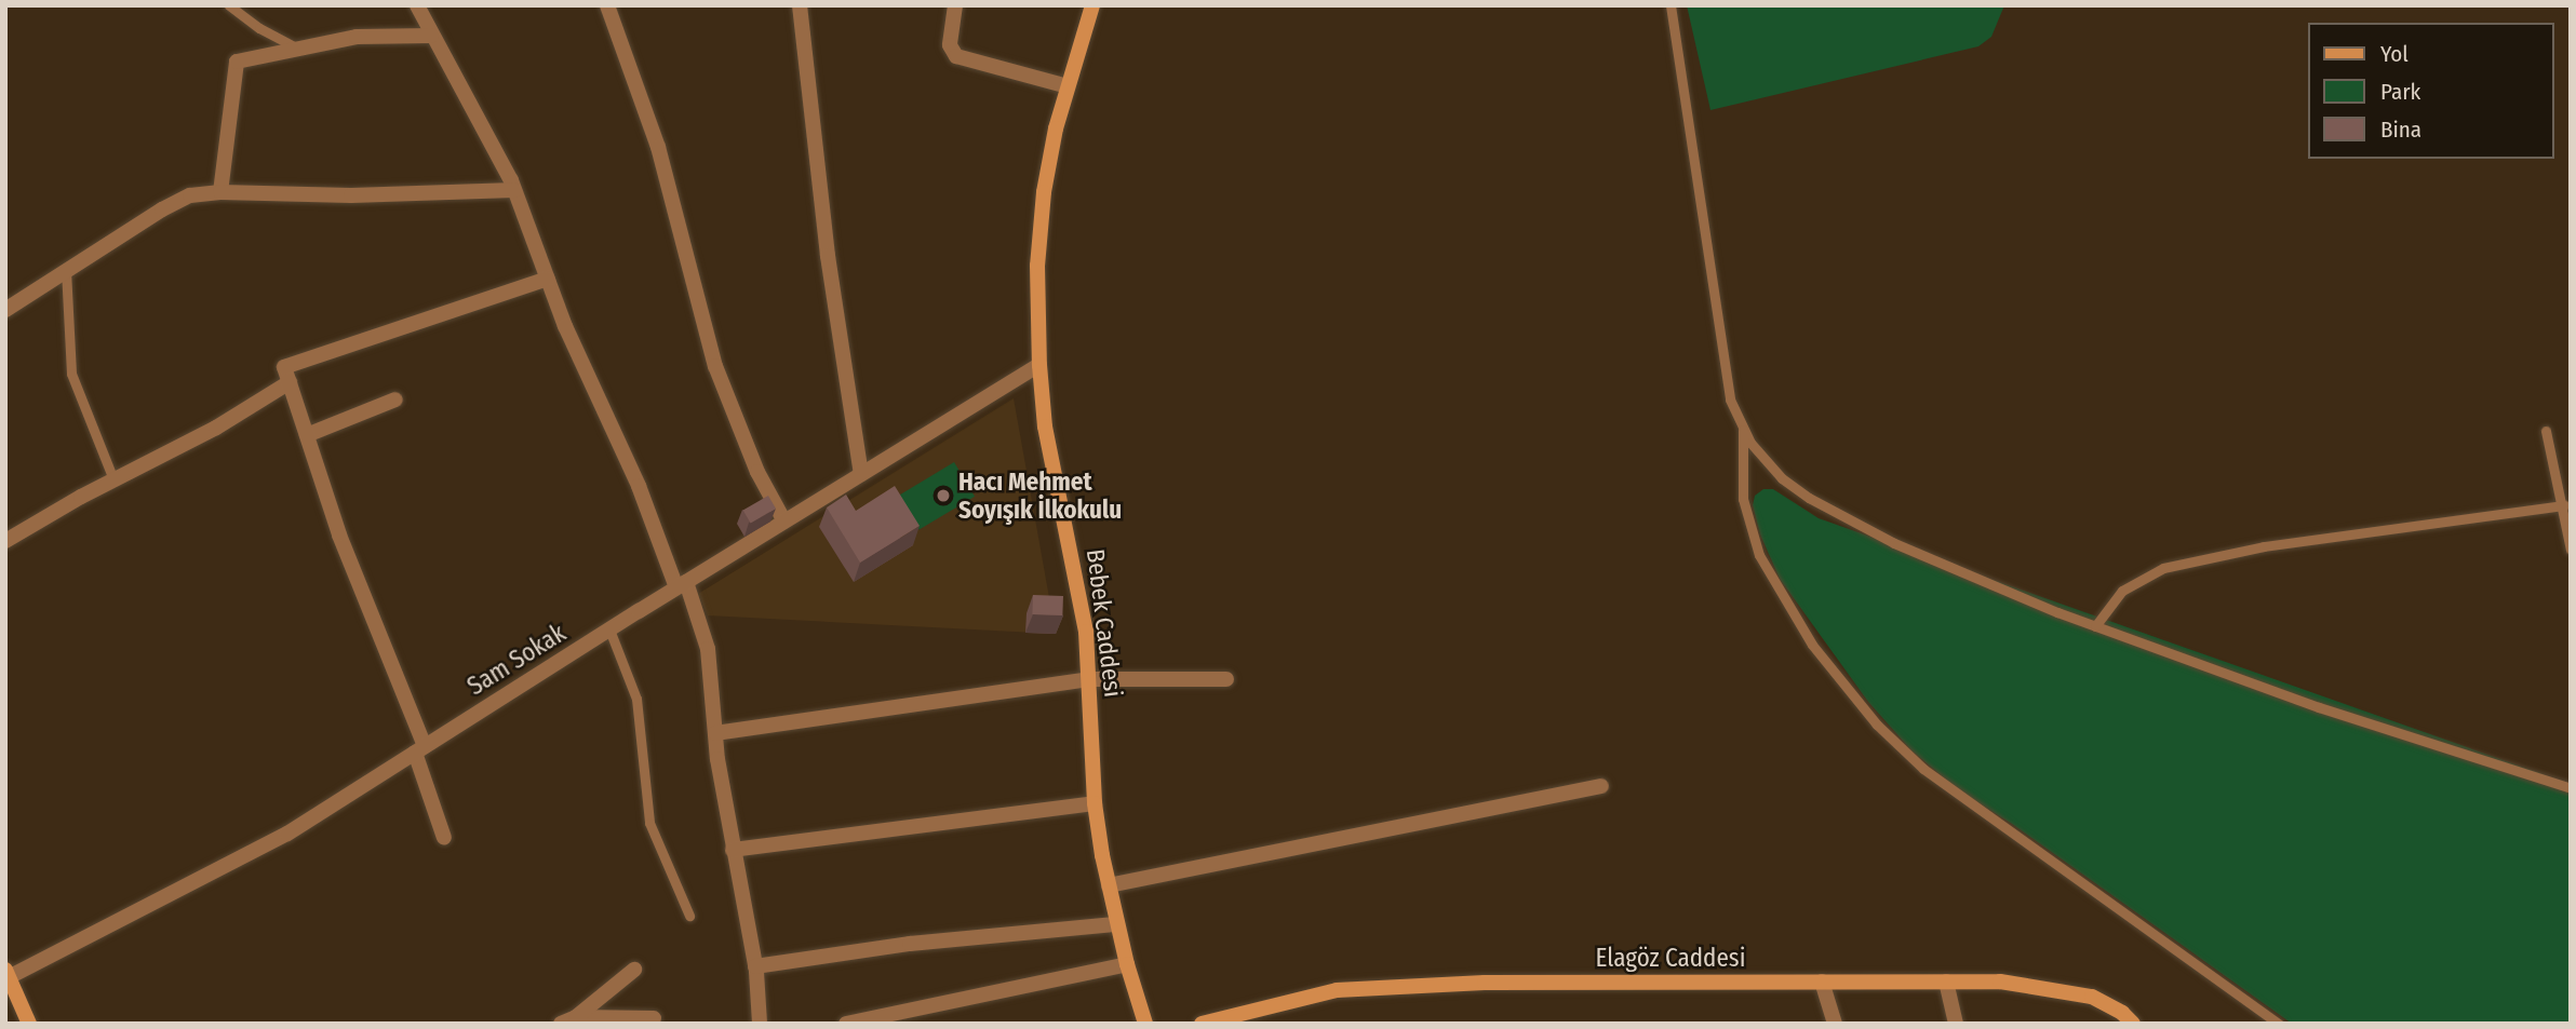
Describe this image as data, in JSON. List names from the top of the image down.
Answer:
{
  "streets": {
    "street": ["Bebek Caddesi", "Sam Sokak", "Elagöz Caddesi"]
  },
  "crossings": [
    ["Bebek Caddesi", "Sam Sokak"]
  ],
  "places": ["Hacı Mehmet Soyışık İlkokulu"],
  "legend": ["Yol", "Park", "Bina"]
}
